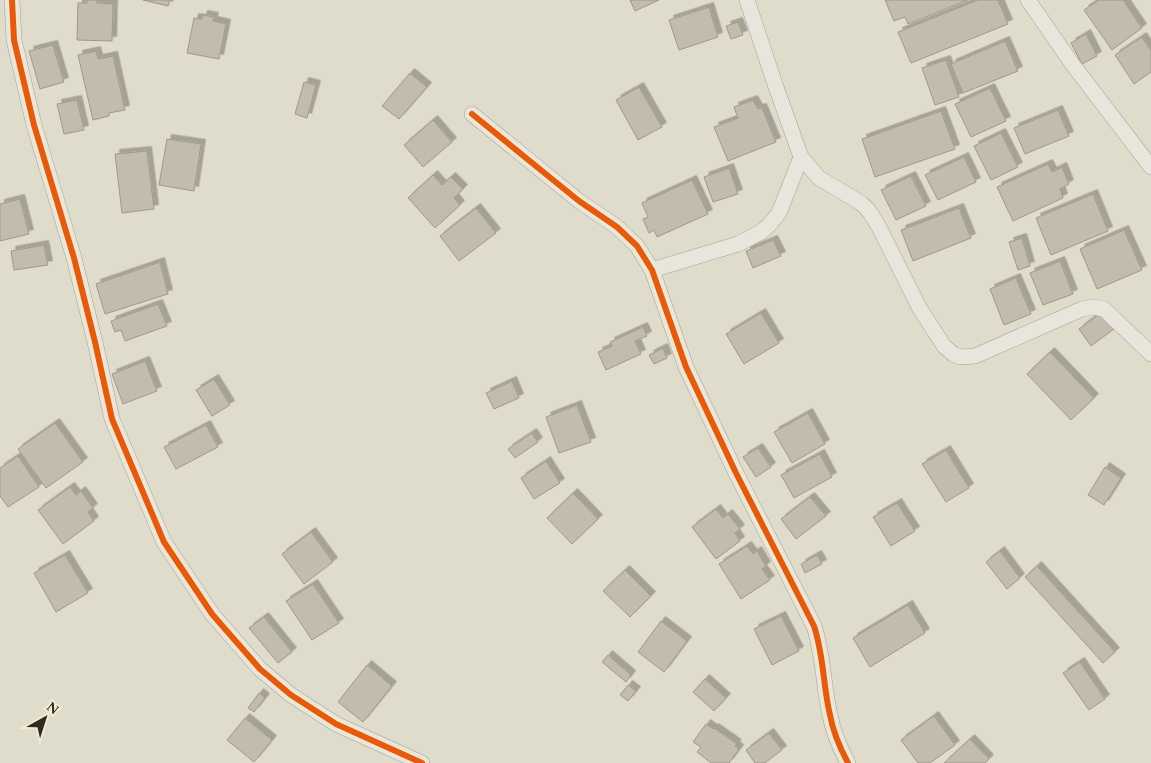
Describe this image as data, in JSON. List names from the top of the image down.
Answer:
{
  "north": "top right"
}
